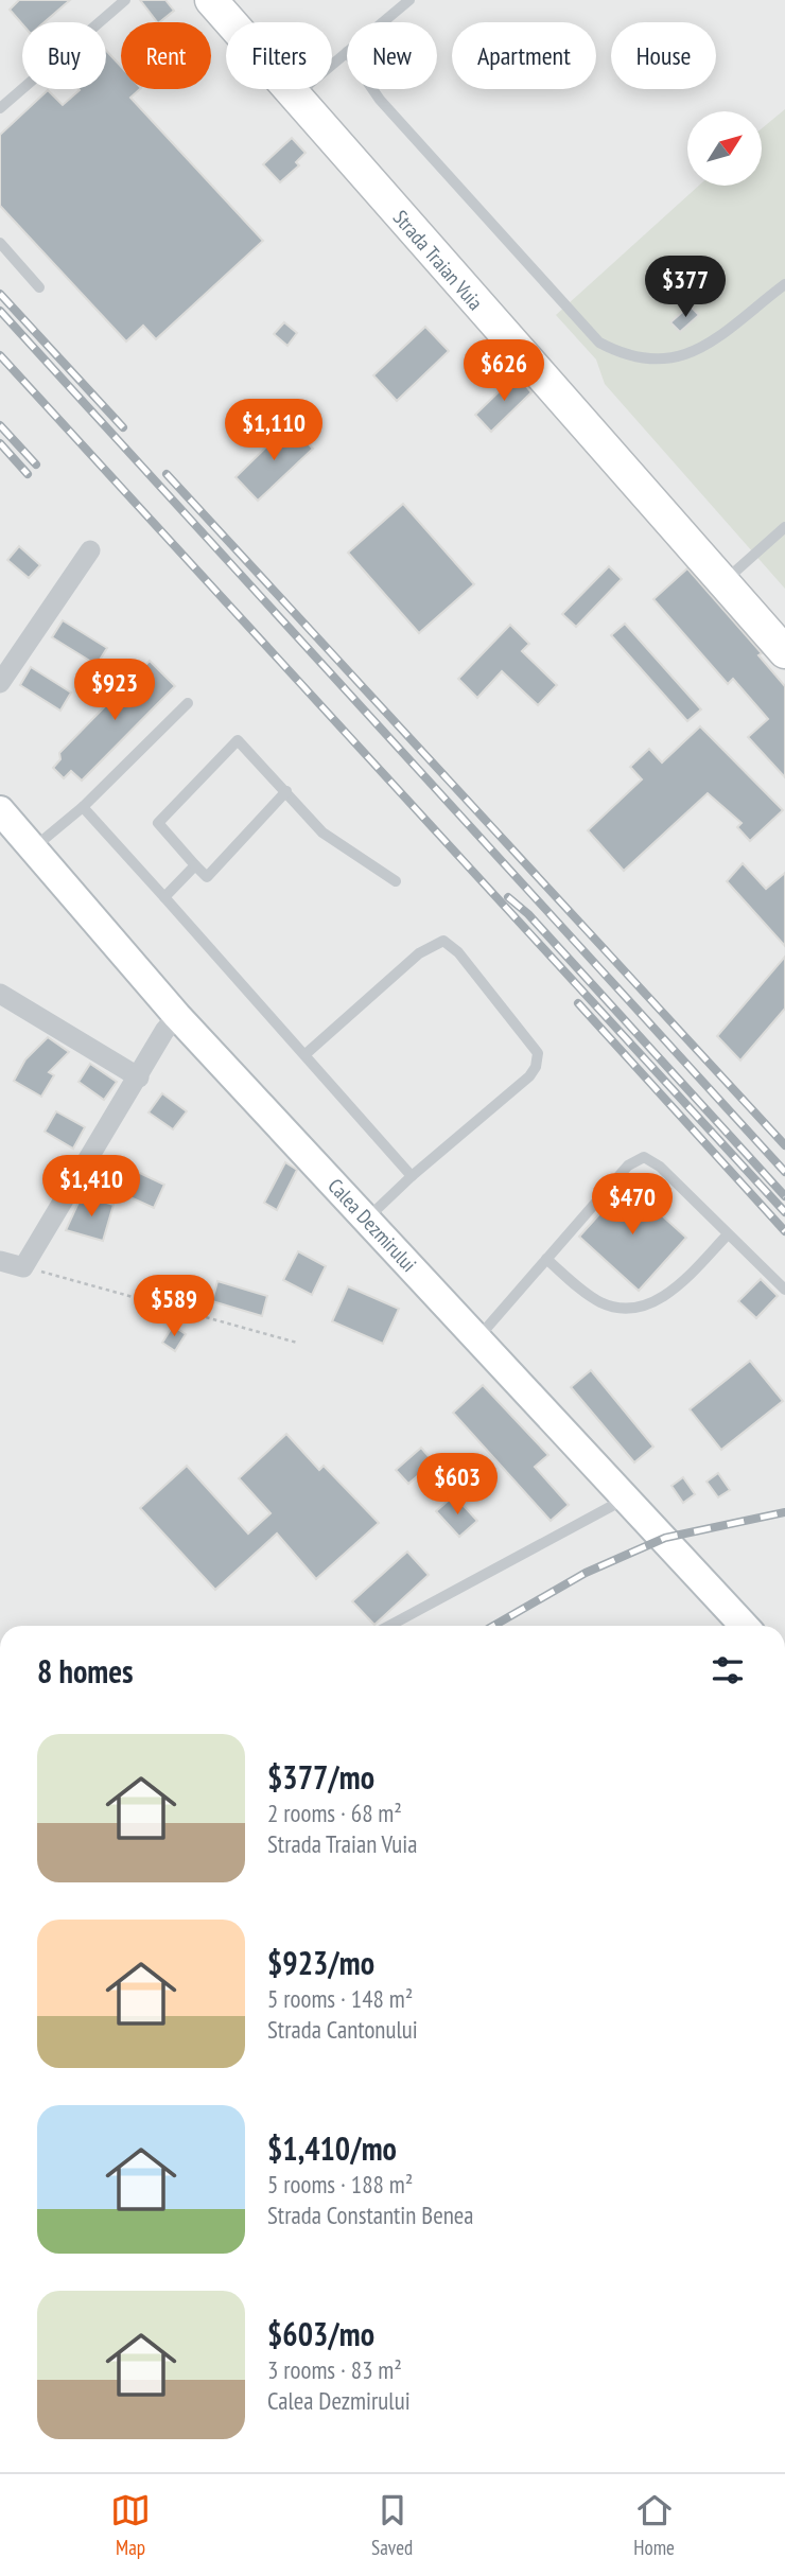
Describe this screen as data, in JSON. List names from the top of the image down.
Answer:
{
  "streets": {
    "main road": ["Strada Traian Vuia", "Calea Dezmirului"]
  },
  "north": "top right",
  "page": {
    "chip": [
      "Buy",
      "Rent",
      "Filters",
      "New",
      "Apartment",
      "House"
    ],
    "price": [
      "$377",
      "$626",
      "$1,110",
      "$923",
      "$1,410",
      "$470",
      "$589",
      "$603"
    ],
    "heading": "8 homes",
    "list": [
      {
        "name": "$377/mo",
        "note": "2 rooms · 68 m² · Strada Traian Vuia"
      },
      {
        "name": "$923/mo",
        "note": "5 rooms · 148 m² · Strada Cantonului"
      },
      {
        "name": "$1,410/mo",
        "note": "5 rooms · 188 m² · Strada Constantin Benea"
      },
      {
        "name": "$603/mo",
        "note": "3 rooms · 83 m² · Calea Dezmirului"
      }
    ],
    "tabs": ["Map", "Saved", "Home"]
  }
}
